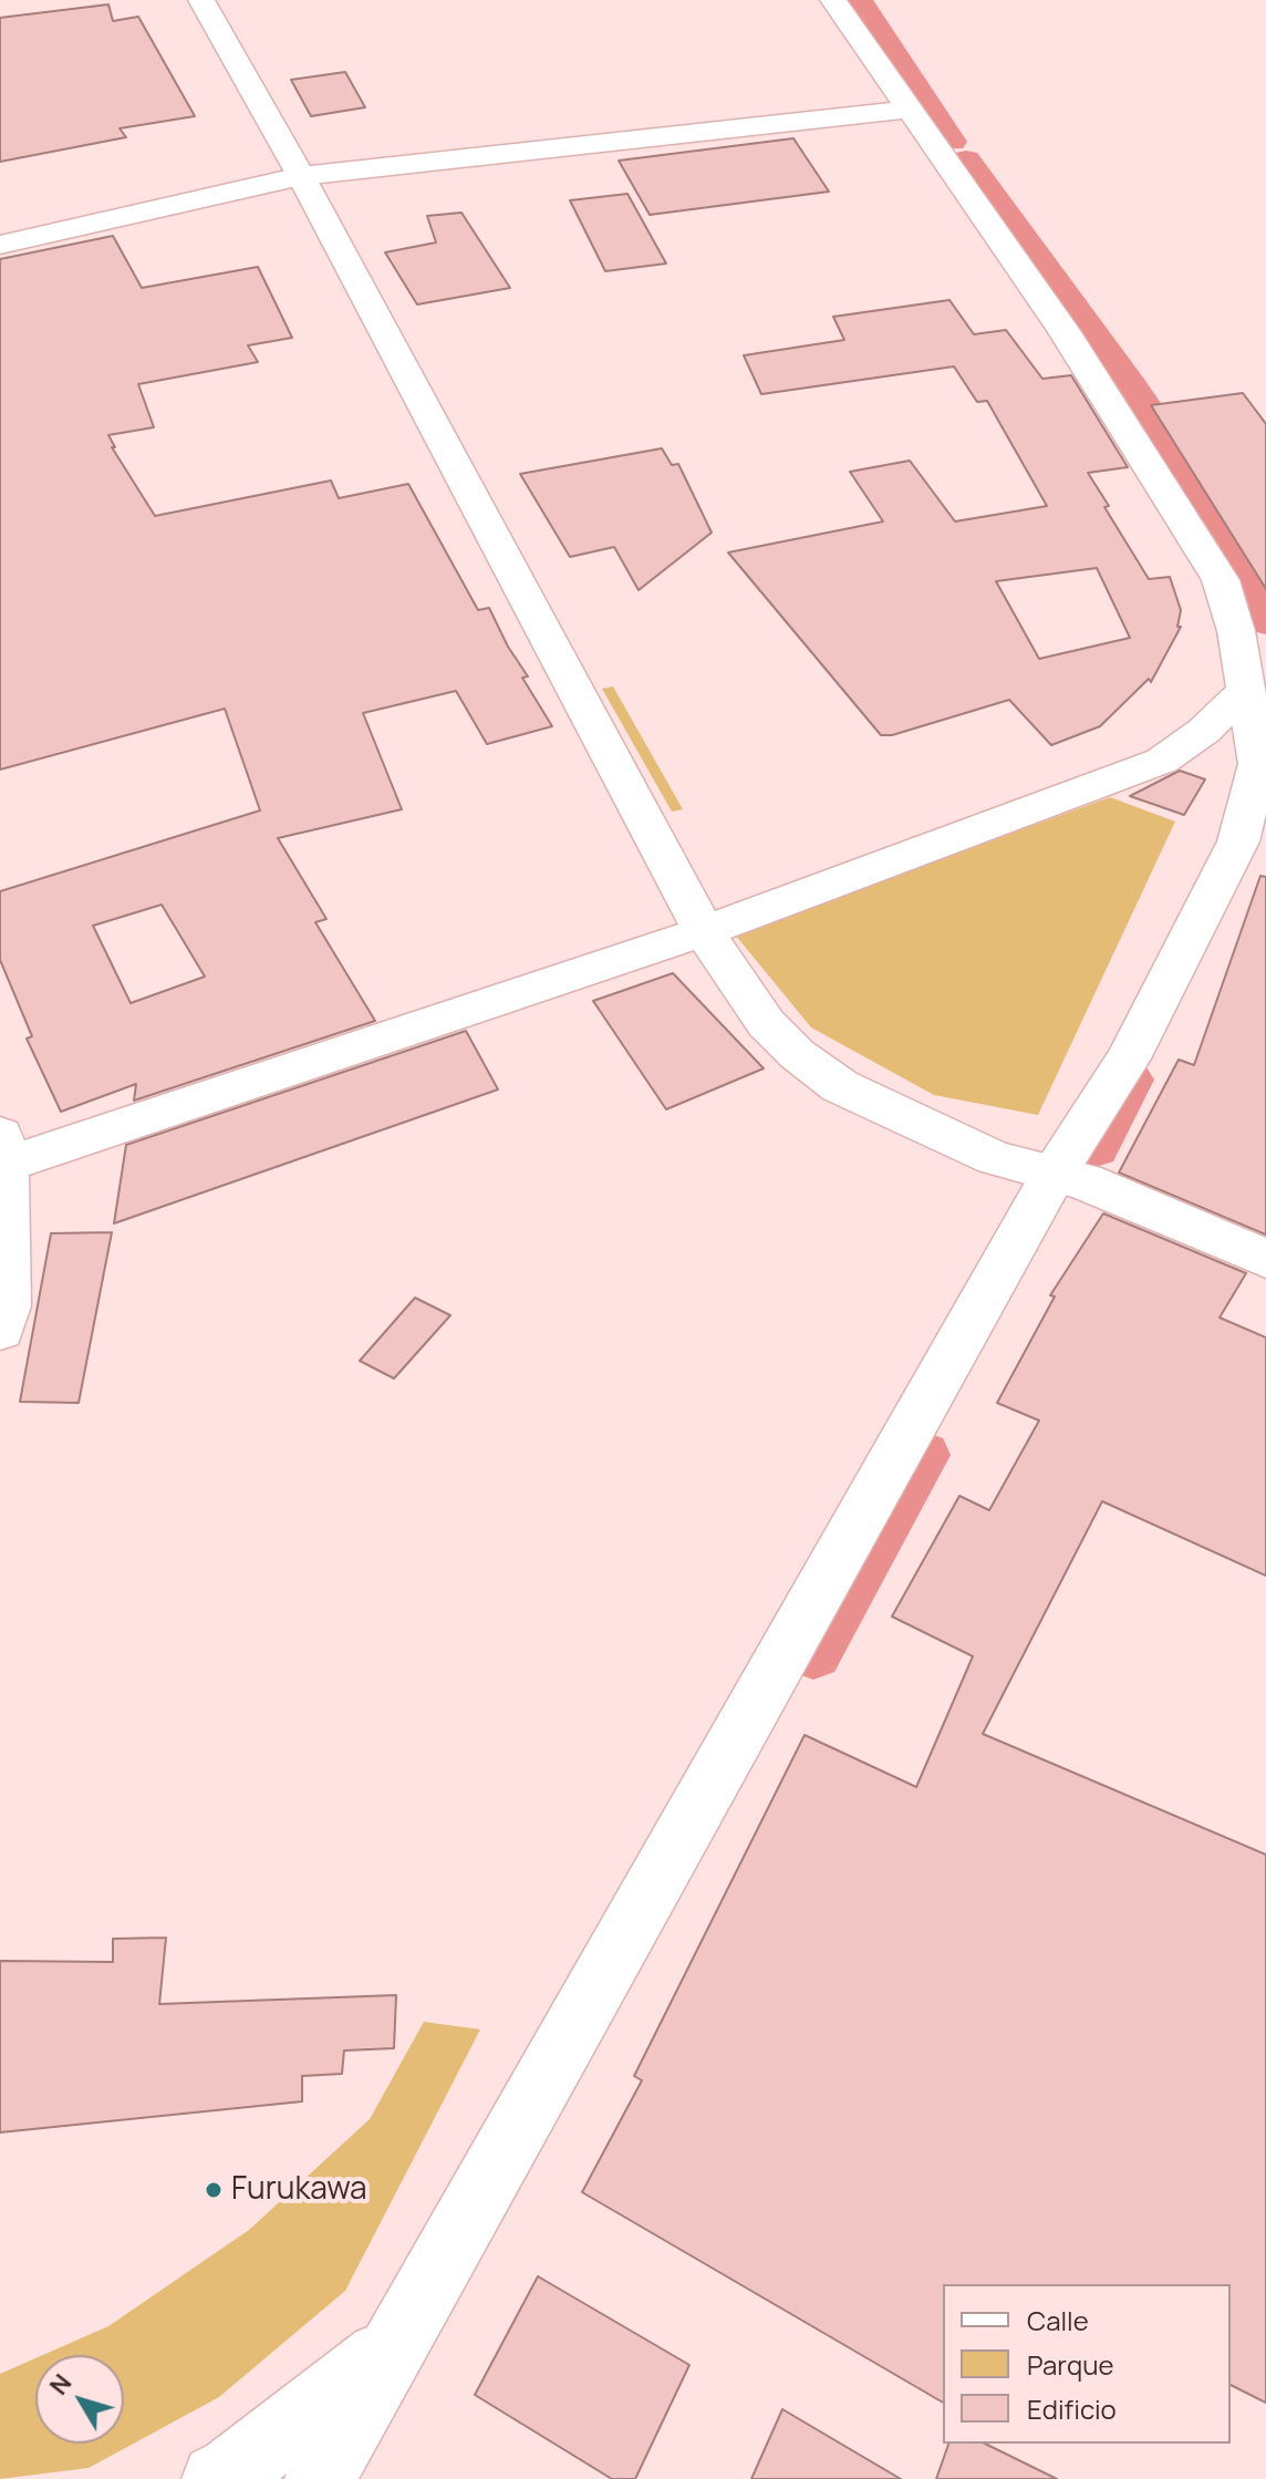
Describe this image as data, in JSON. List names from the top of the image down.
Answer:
{
  "places": ["Furukawa"],
  "legend": ["Calle", "Parque", "Edificio"],
  "north": "top left"
}
